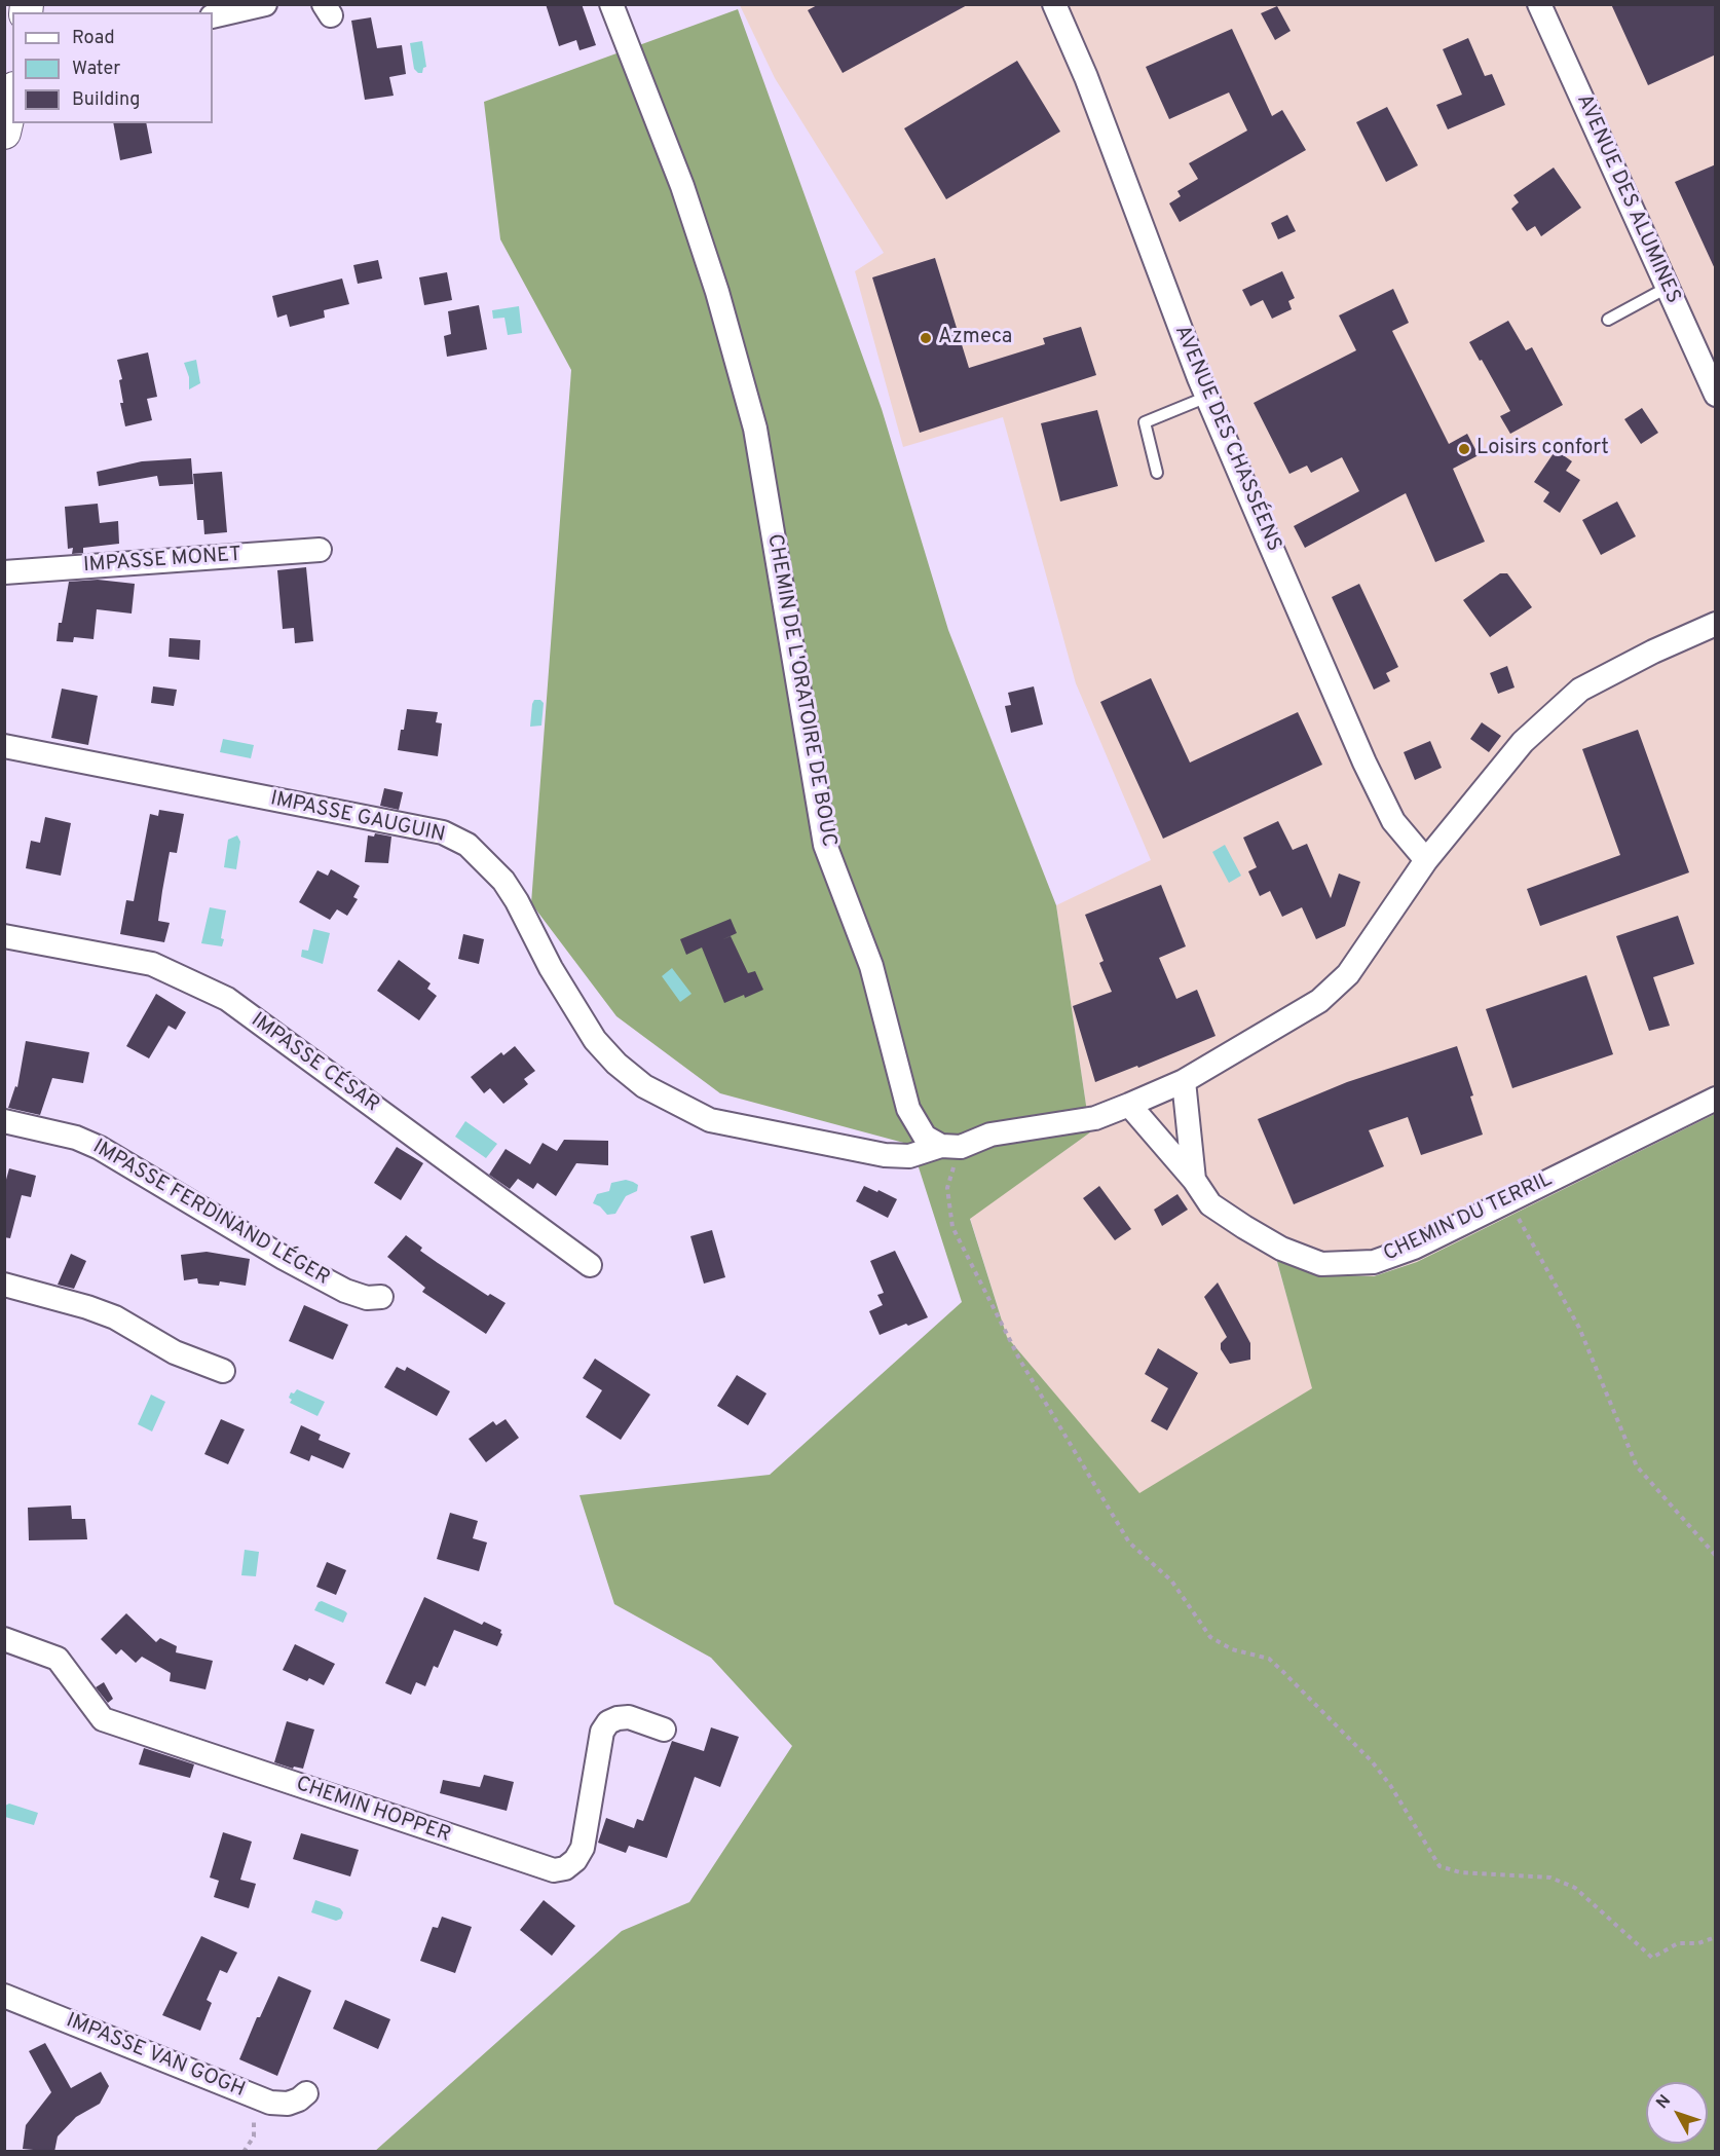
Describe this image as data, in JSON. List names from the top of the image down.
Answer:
{
  "streets": {
    "street": [
      "AVENUE DES ALUMINES",
      "AVENUE DES CHASSÉENS",
      "IMPASSE MONET",
      "CHEMIN DE L'ORATOIRE DE BOUC",
      "IMPASSE GAUGUIN",
      "IMPASSE CÉSAR",
      "IMPASSE FERDINAND LÉGER",
      "CHEMIN DU TERRIL",
      "CHEMIN HOPPER",
      "IMPASSE VAN GOGH"
    ]
  },
  "crossings": [
    ["CHEMIN DE L'ORATOIRE DE BOUC", "IMPASSE GAUGUIN"]
  ],
  "places": ["Azmeca", "Loisirs confort"],
  "legend": ["Road", "Water", "Building"],
  "north": "top left"
}
